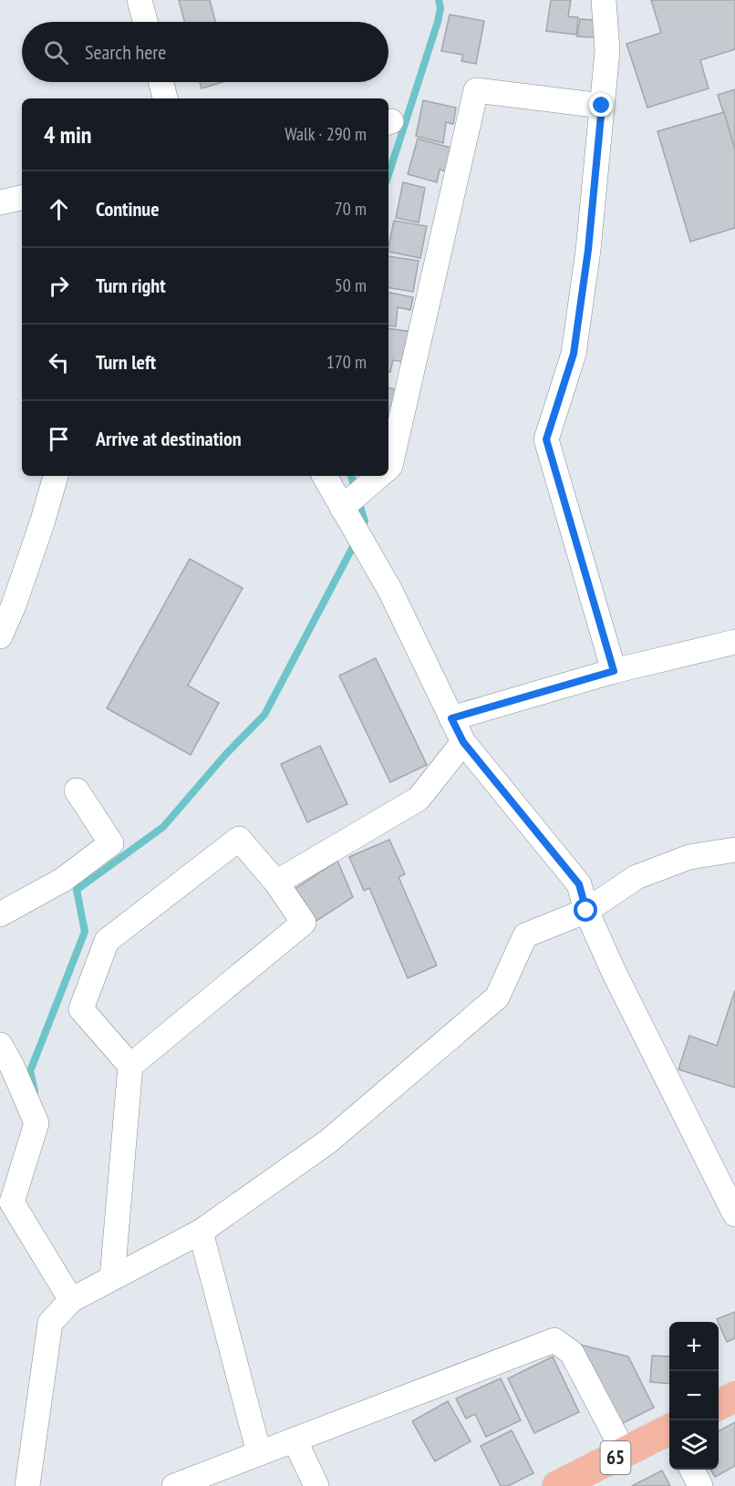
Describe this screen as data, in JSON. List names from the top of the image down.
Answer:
{
  "streets": {
    "main road": ["65"]
  },
  "page": {
    "search": "Search here",
    "heading": ["4 min", "Walk · 290 m"],
    "list": [
      ["Continue", "70 m"],
      ["Turn right", "50 m"],
      ["Turn left", "170 m"],
      "Arrive at destination"
    ],
    "map_buttons": ["+", "−"]
  }
}
